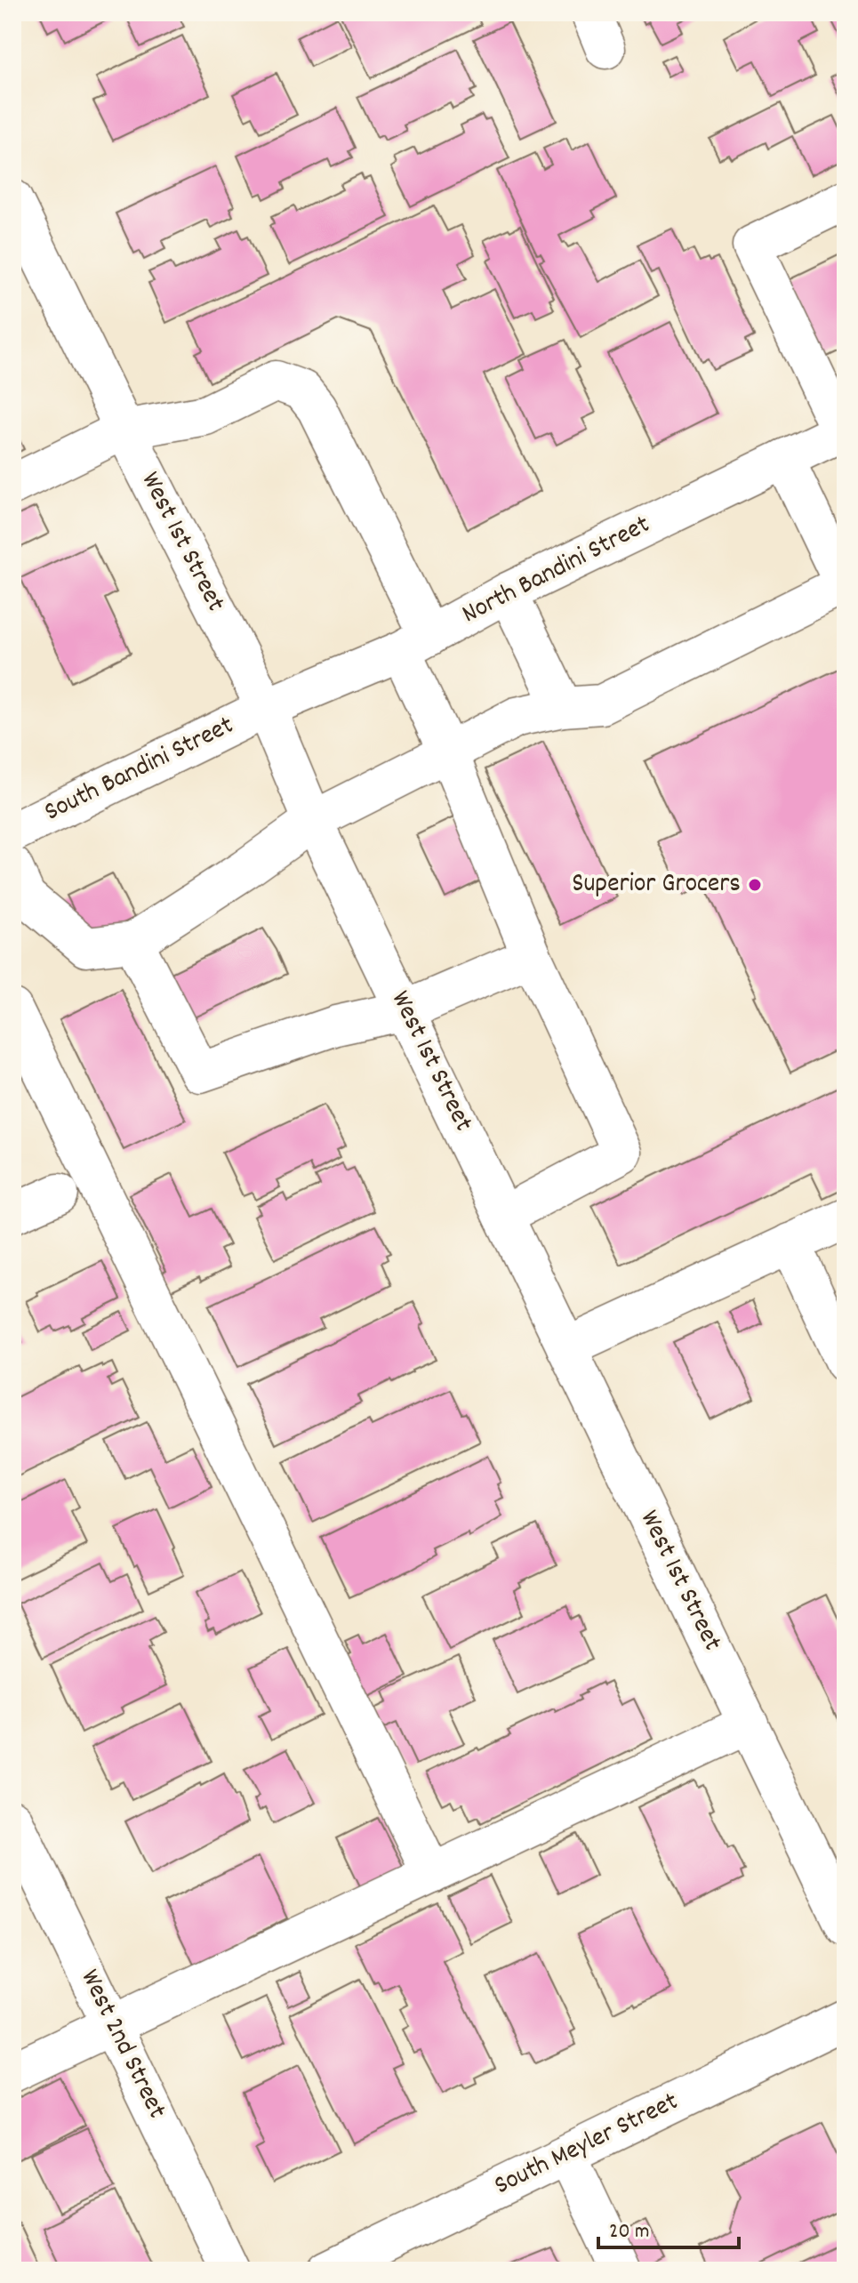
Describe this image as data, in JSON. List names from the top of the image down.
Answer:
{
  "streets": {
    "street": [
      "West 1st Street",
      "North Bandini Street",
      "South Bandini Street",
      "West 2nd Street",
      "South Meyler Street"
    ]
  },
  "crossings": [
    ["West 1st Street", "North Bandini Street"],
    ["West 1st Street", "South Bandini Street"],
    ["North Bandini Street", "South Bandini Street"]
  ],
  "places": ["Superior Grocers"],
  "scale_bar": "20 m"
}
